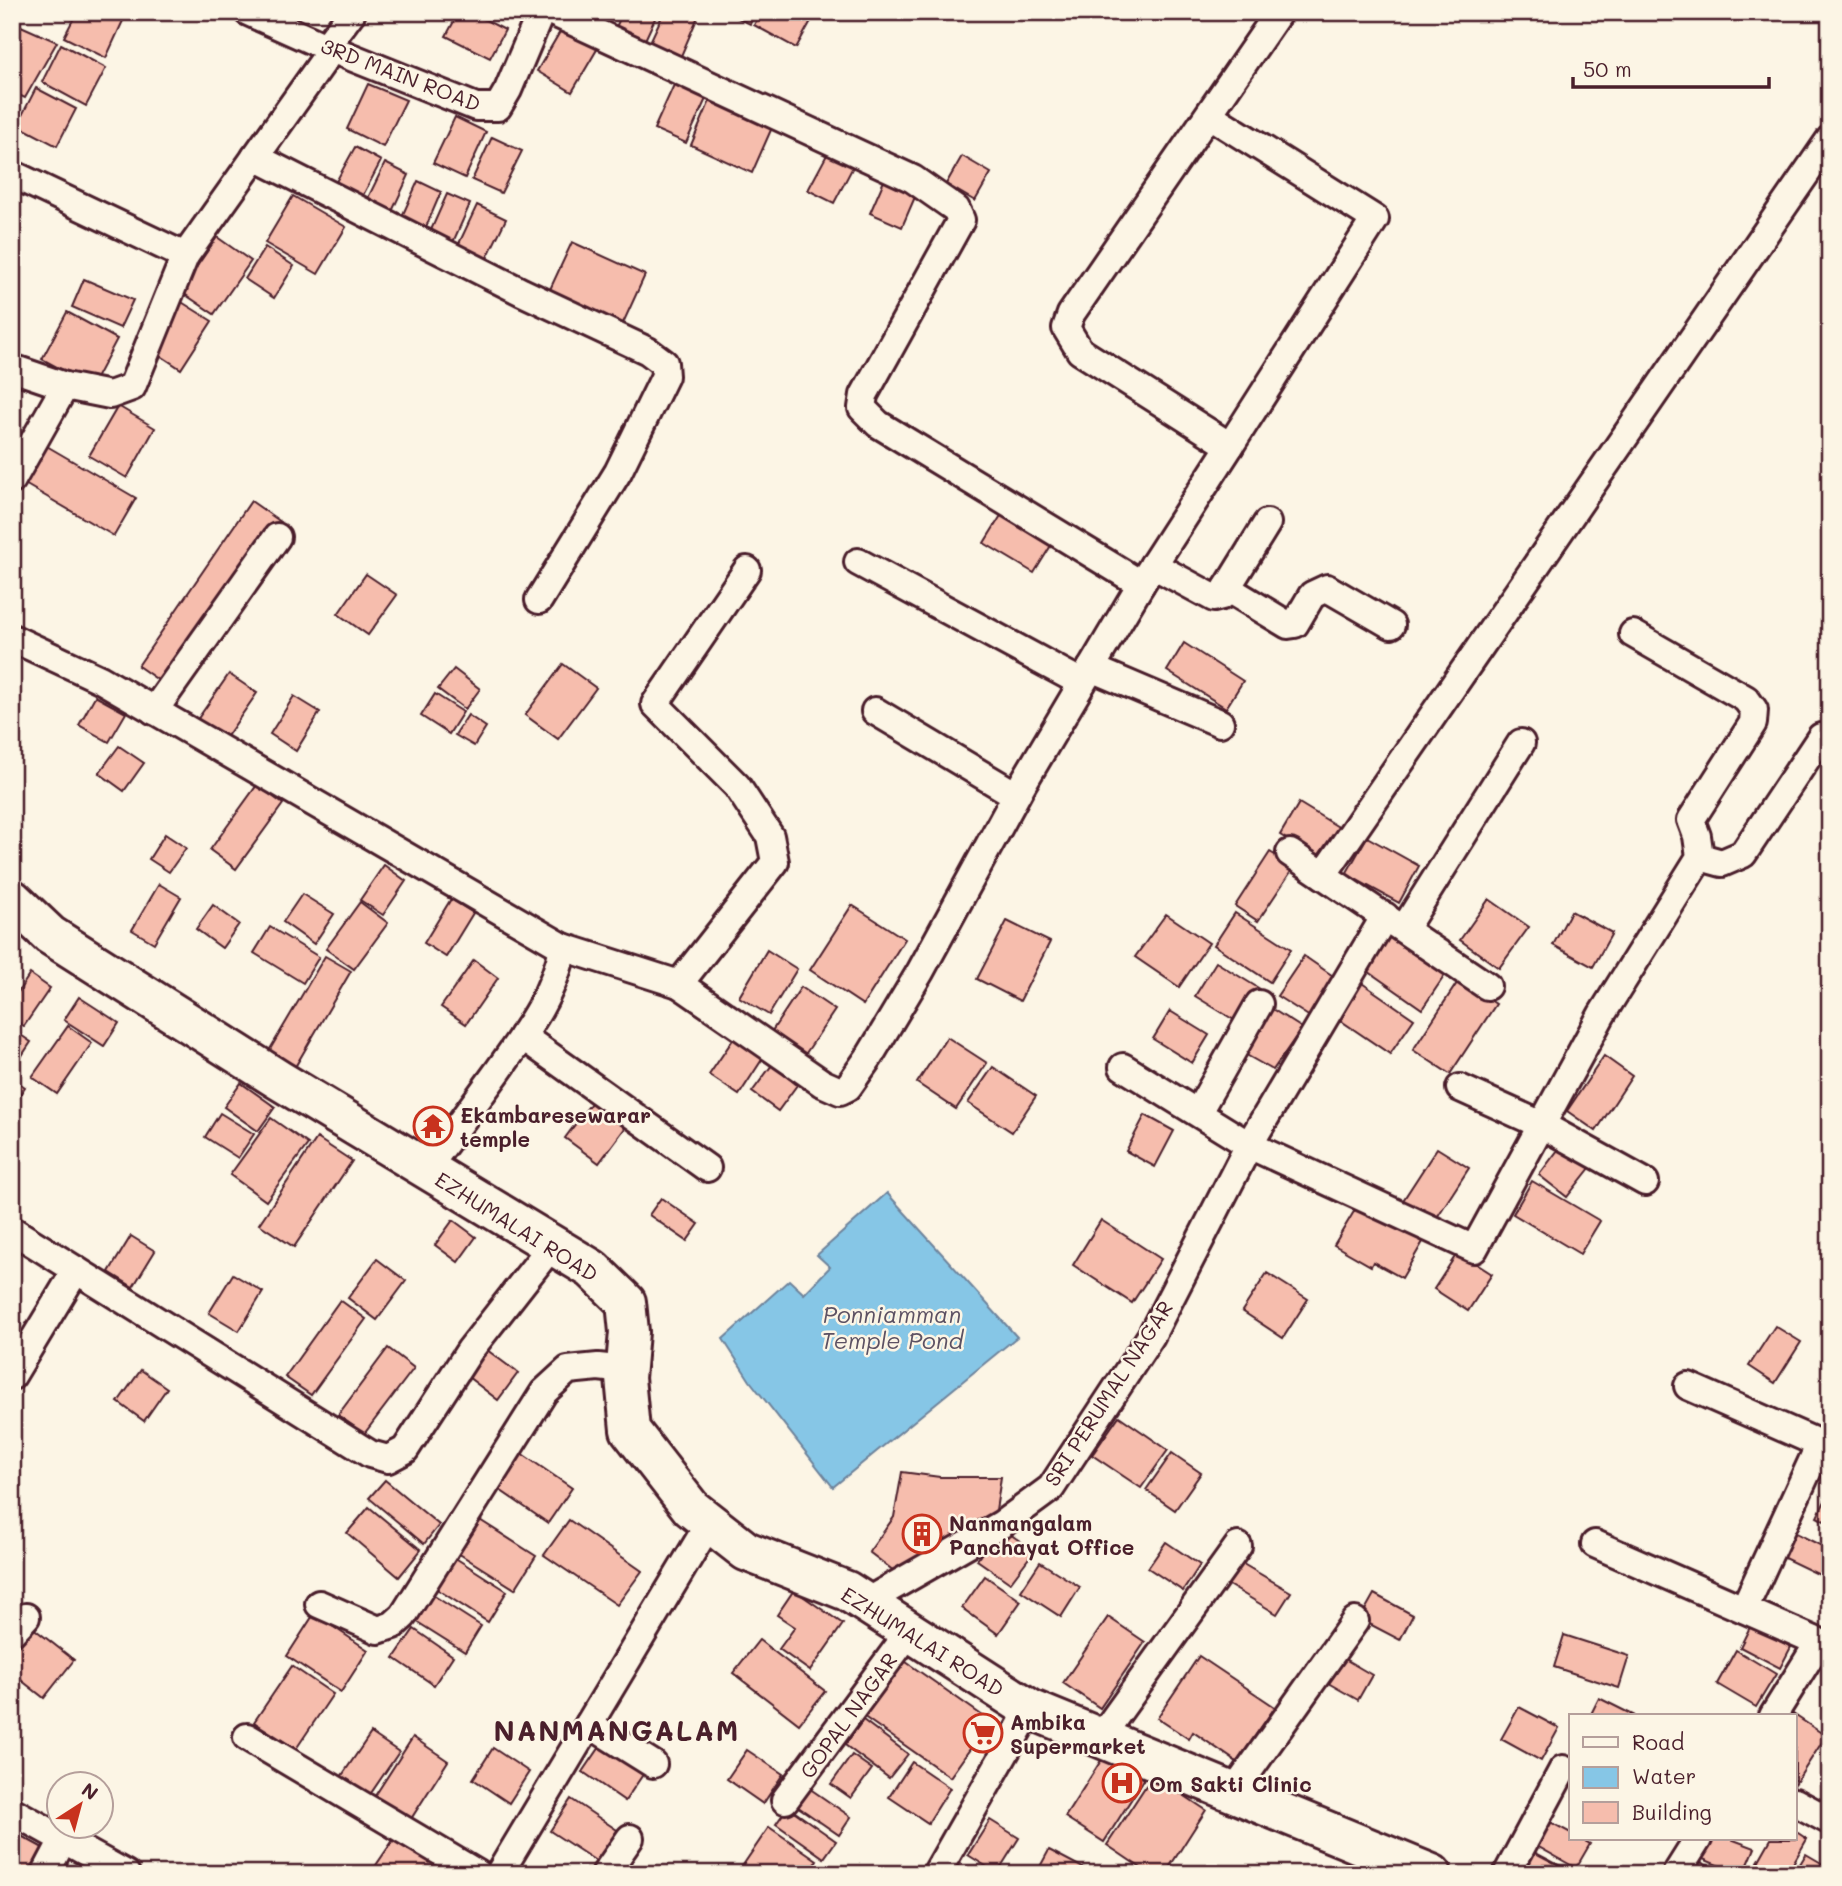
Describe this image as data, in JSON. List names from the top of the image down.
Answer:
{
  "streets": {
    "street": [
      "3RD MAIN ROAD",
      "EZHUMALAI ROAD",
      "SRI PERUMAL NAGAR",
      "GOPAL NAGAR"
    ]
  },
  "crossings": [
    ["EZHUMALAI ROAD", "SRI PERUMAL NAGAR"],
    ["EZHUMALAI ROAD", "GOPAL NAGAR"]
  ],
  "districts": ["NANMANGALAM"],
  "water": ["Ponniamman Temple Pond"],
  "places": {
    "temple": ["Ekambaresewarar temple"],
    "building": ["Nanmangalam Panchayat Office"],
    "supermarket": ["Ambika Supermarket"],
    "hospital": ["Om Sakti Clinic"]
  },
  "legend": ["Road", "Water", "Building"],
  "scale_bar": "50 m",
  "north": "top right"
}
